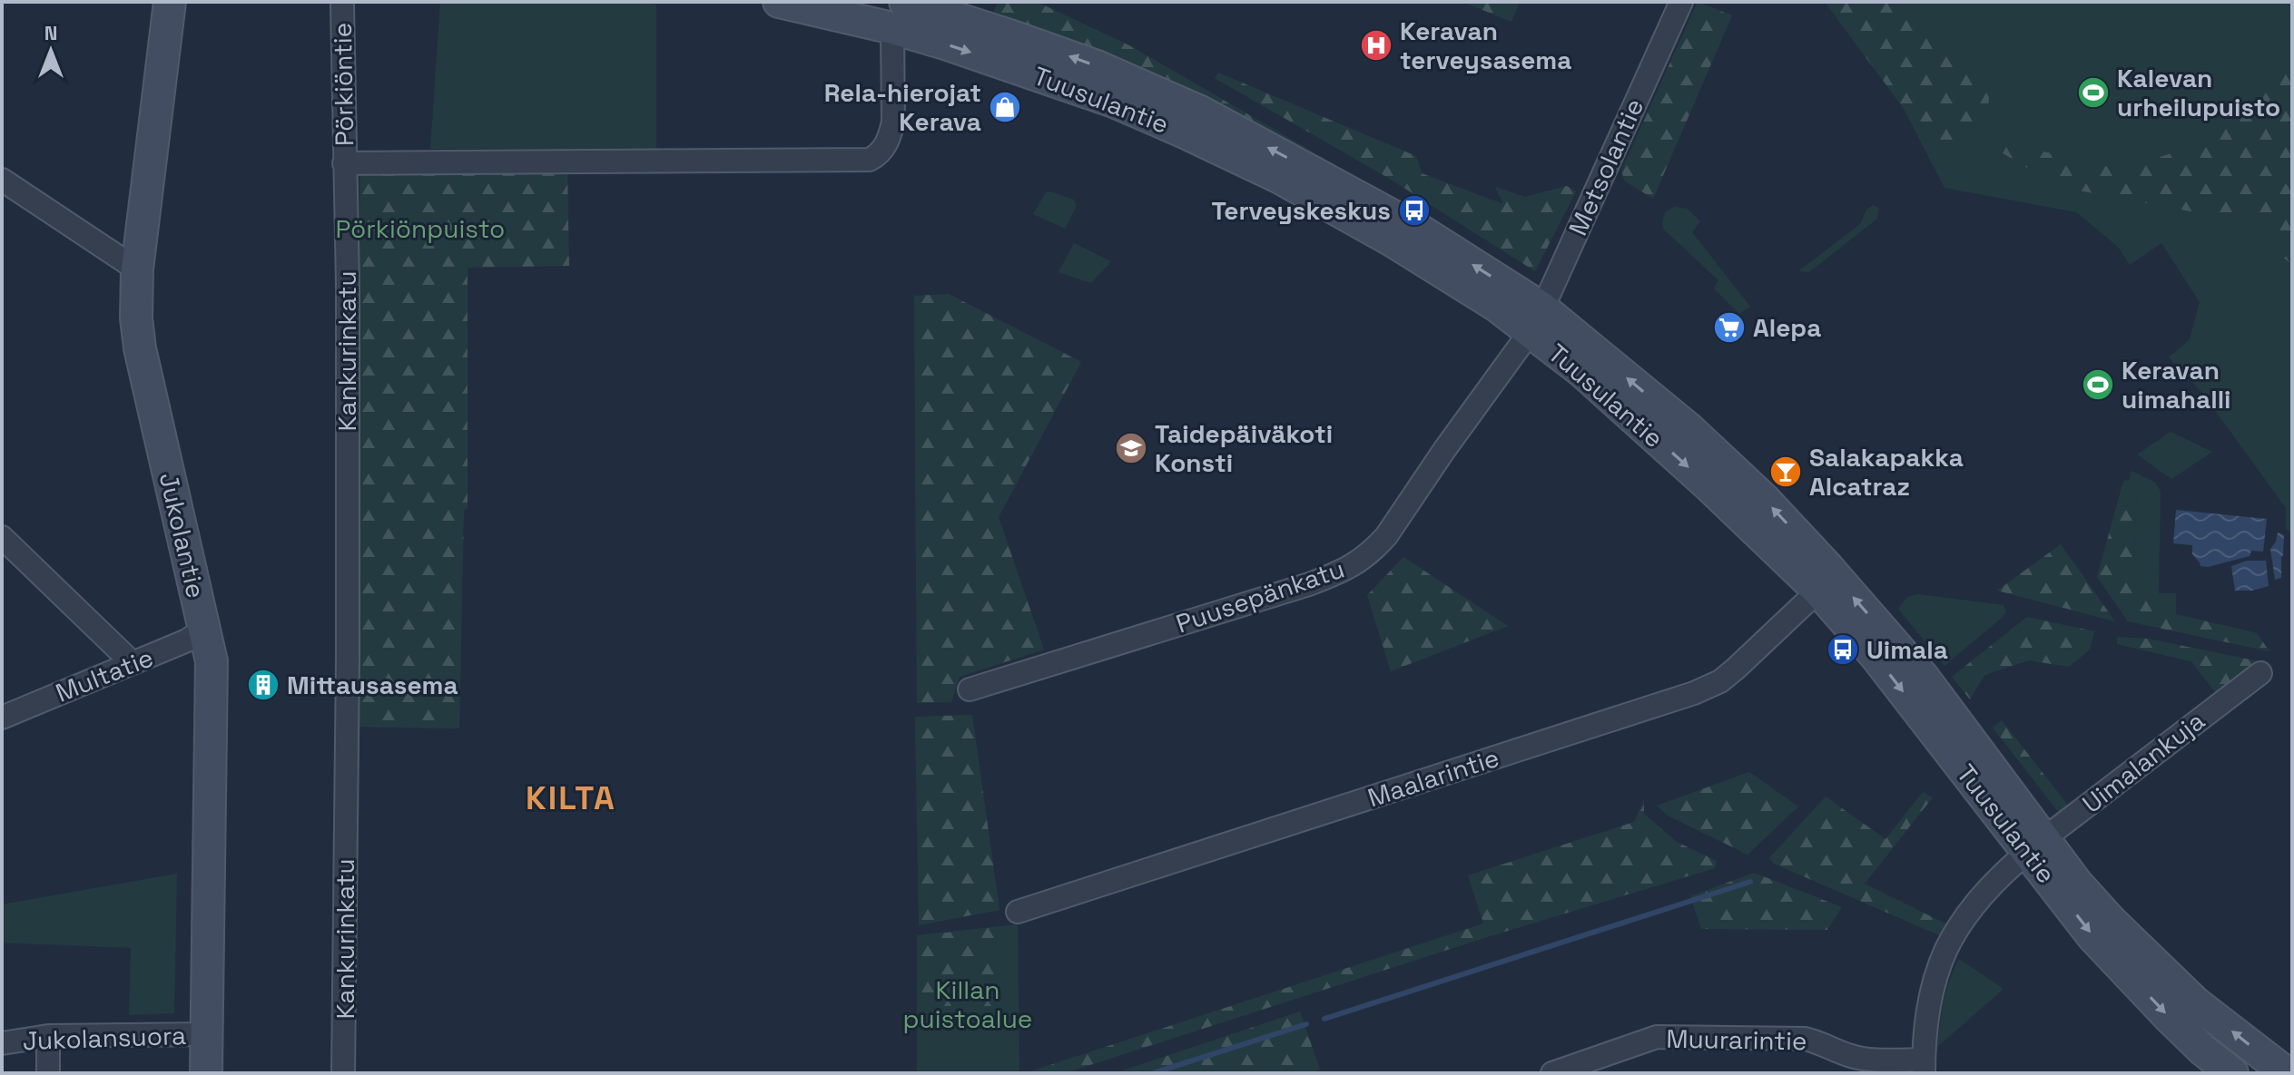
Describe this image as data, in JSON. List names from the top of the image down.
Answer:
{
  "streets": {
    "main road": ["Tuusulantie", "Jukolantie"],
    "street": [
      "Pörkiöntie",
      "Metsolantie",
      "Kankurinkatu",
      "Puusepänkatu",
      "Multatie",
      "Uimalankuja",
      "Maalarintie",
      "Jukolansuora",
      "Muurarintie"
    ]
  },
  "crossings": [
    ["Pörkiöntie", "Kankurinkatu"],
    ["Tuusulantie", "Metsolantie"],
    ["Tuusulantie", "Puusepänkatu"],
    ["Tuusulantie", "Uimalankuja"],
    ["Tuusulantie", "Maalarintie"],
    ["Metsolantie", "Puusepänkatu"],
    ["Jukolantie", "Multatie"],
    ["Jukolantie", "Jukolansuora"],
    ["Uimalankuja", "Muurarintie"]
  ],
  "districts": ["KILTA"],
  "parks": ["Pörkiönpuisto", "Killan puistoalue"],
  "places": {
    "hospital": ["Keravan terveysasema"],
    "sports": ["Kalevan urheilupuisto", "Keravan uimahalli"],
    "shop": ["Rela-hierojat Kerava"],
    "bus stop": ["Terveyskeskus", "Uimala"],
    "supermarket": ["Alepa"],
    "school or university": ["Taidepäiväkoti Konsti"],
    "bar": ["Salakapakka Alcatraz"],
    "building": ["Mittausasema"]
  },
  "north": "top"
}
